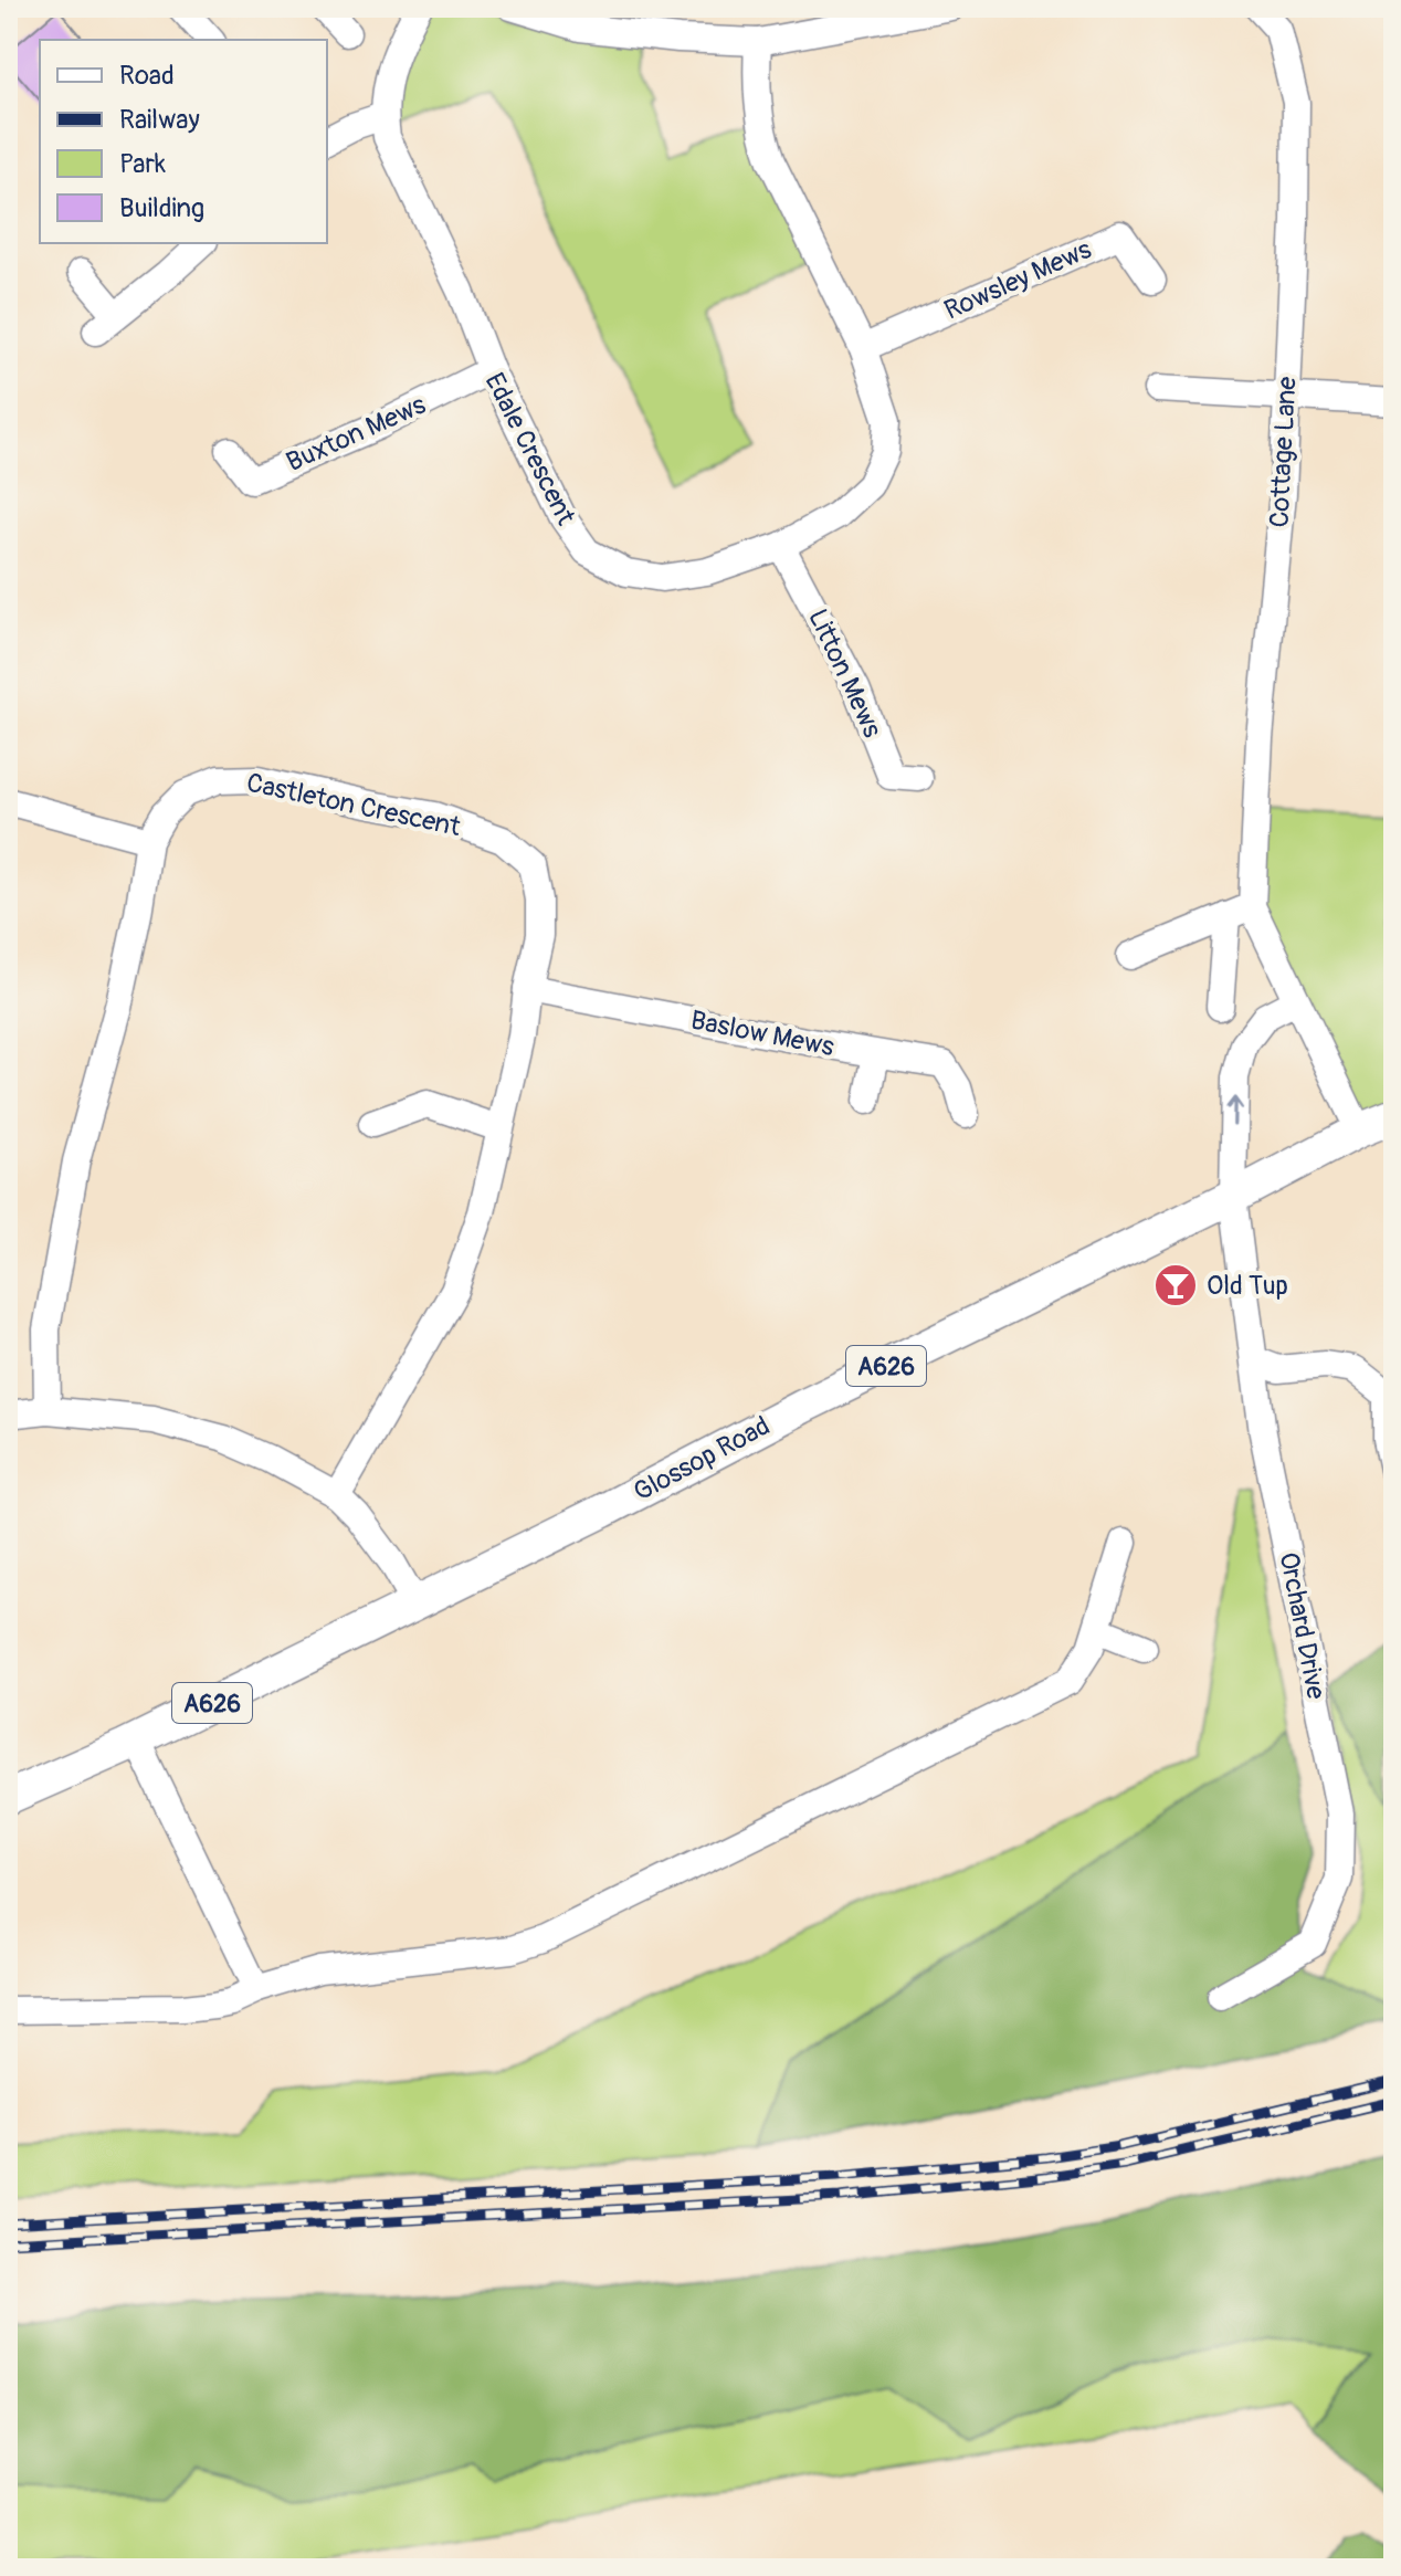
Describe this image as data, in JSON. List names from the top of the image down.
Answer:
{
  "streets": {
    "main road": ["A626", "Glossop Road"],
    "street": [
      "Rowsley Mews",
      "Buxton Mews",
      "Edale Crescent",
      "Cottage Lane",
      "Litton Mews",
      "Castleton Crescent",
      "Baslow Mews",
      "Orchard Drive"
    ]
  },
  "crossings": [
    ["Rowsley Mews", "Edale Crescent"],
    ["Buxton Mews", "Edale Crescent"],
    ["Edale Crescent", "Litton Mews"],
    ["Cottage Lane", "Glossop Road"],
    ["Castleton Crescent", "Baslow Mews"],
    ["Glossop Road", "Orchard Drive"]
  ],
  "places": {
    "bar": ["Old Tup"]
  },
  "legend": [
    "Road",
    "Railway",
    "Park",
    "Building"
  ]
}
